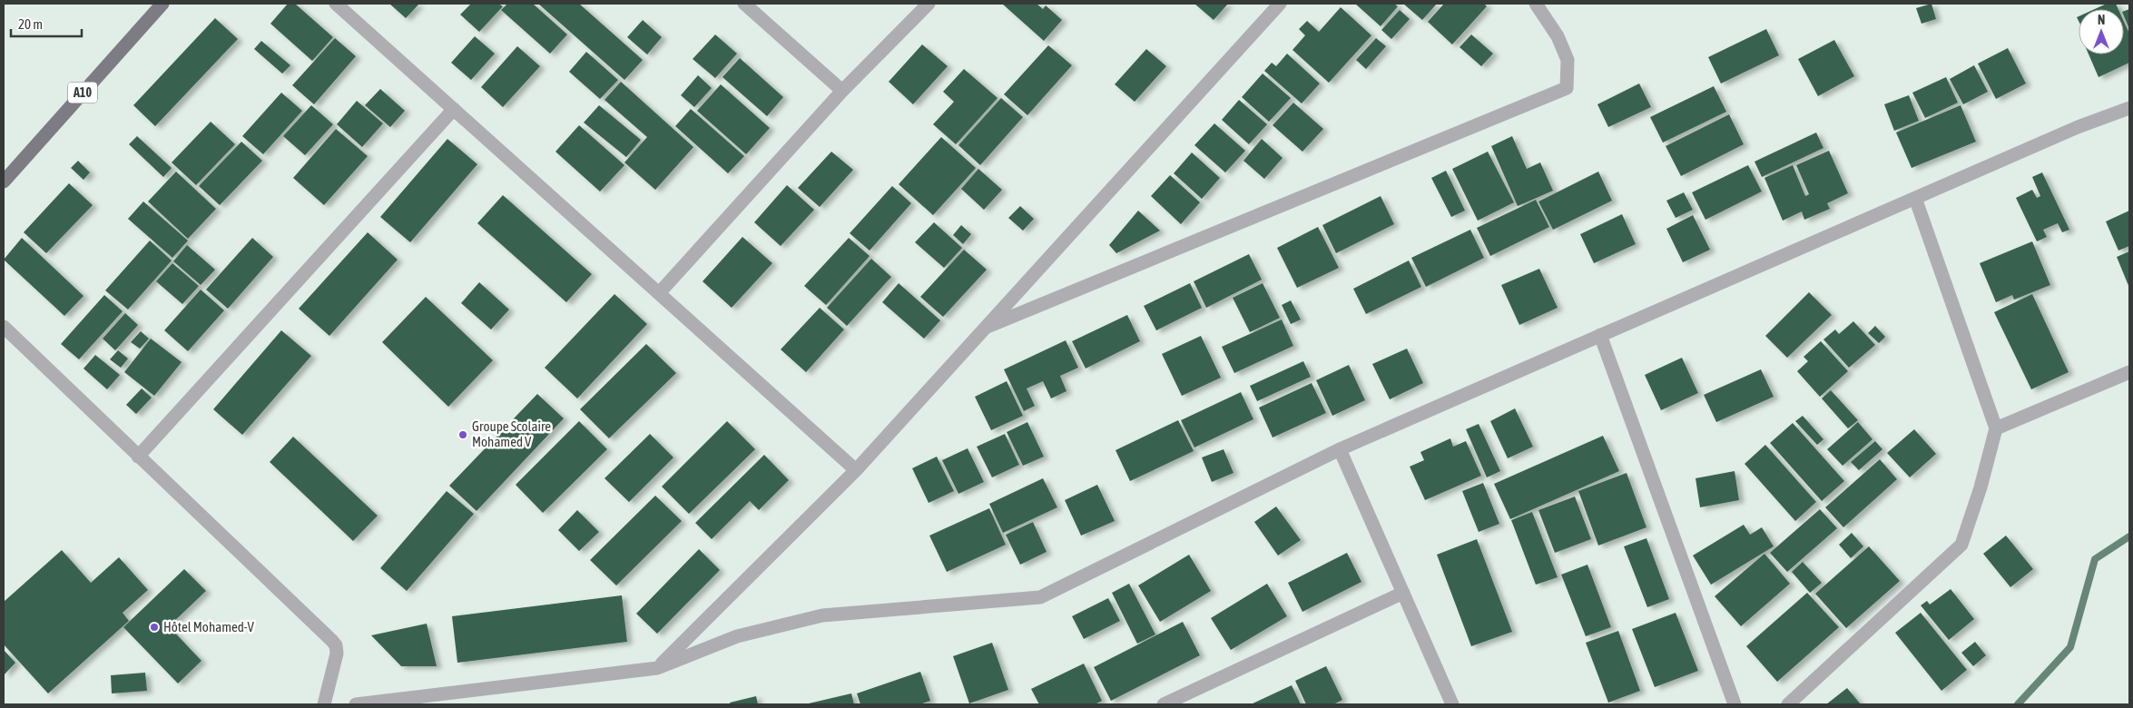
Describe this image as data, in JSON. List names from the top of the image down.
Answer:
{
  "streets": {
    "main road": ["A10"]
  },
  "places": ["Groupe Scolaire Mohamed V", "Hôtel Mohamed-V"],
  "scale_bar": "20 m",
  "north": "top"
}
